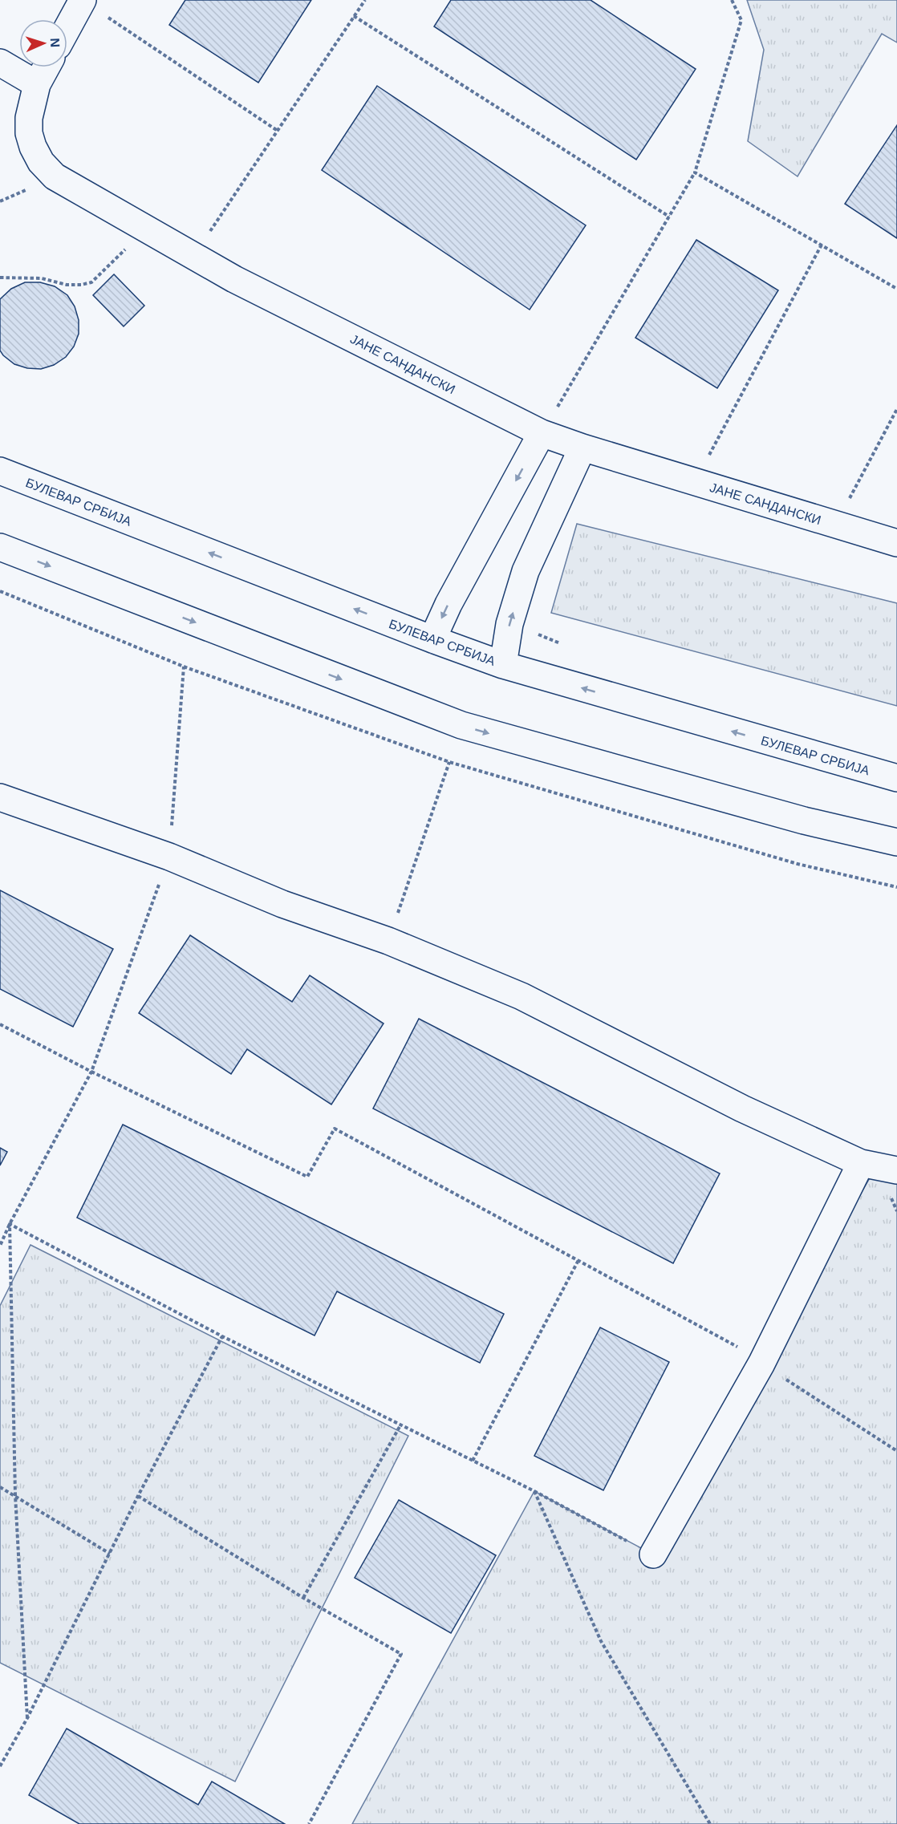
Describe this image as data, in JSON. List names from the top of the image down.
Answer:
{
  "streets": {
    "street": ["ЈАНЕ САНДАНСКИ", "БУЛЕВАР СРБИЈА"]
  },
  "north": "right"
}
